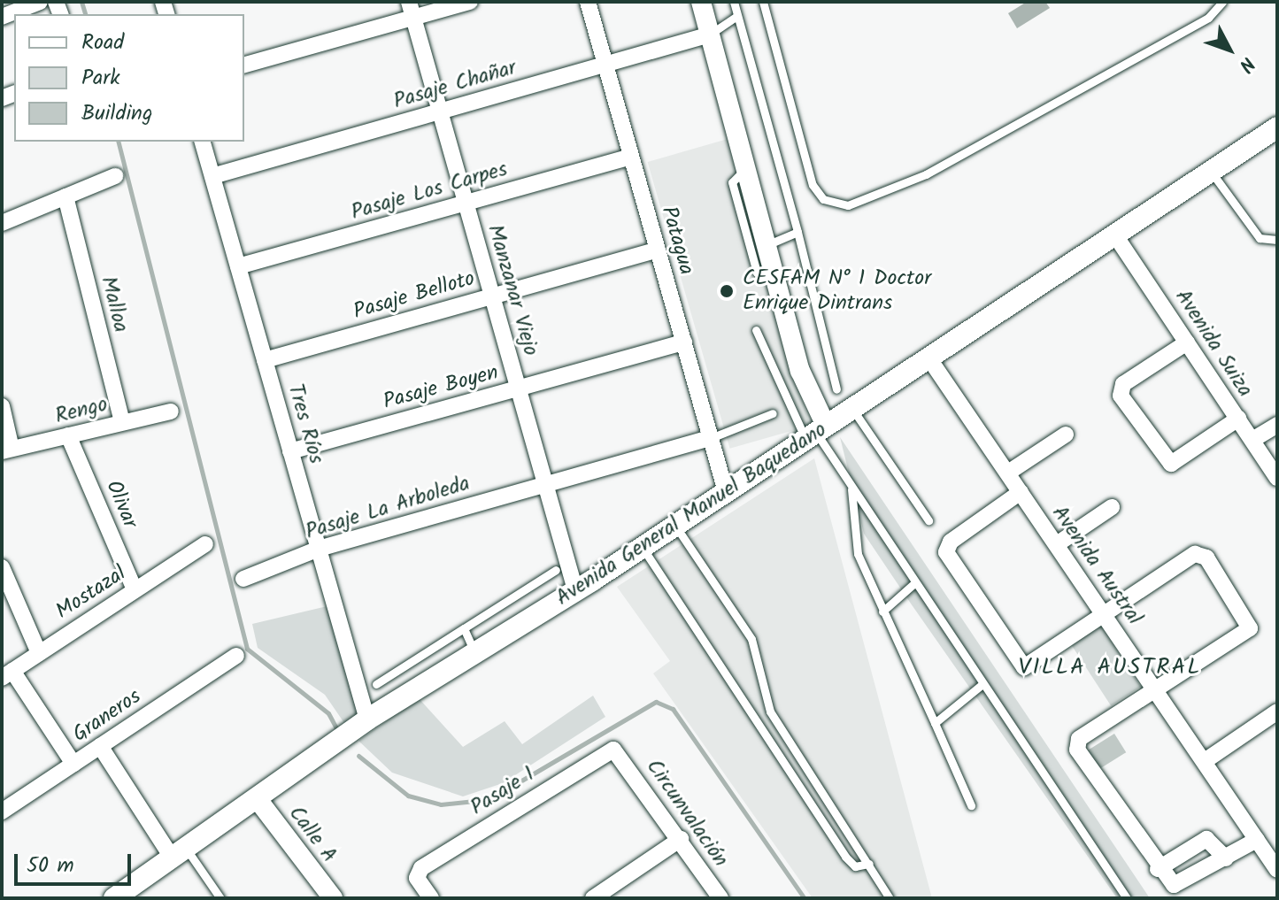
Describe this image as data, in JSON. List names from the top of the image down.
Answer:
{
  "streets": {
    "main road": ["Avenida General Manuel Baquedano"],
    "street": [
      "Pasaje Chañar",
      "Pasaje Los Carpes",
      "Patagua",
      "Manzanar Viejo",
      "Pasaje Belloto",
      "Malloa",
      "Avenida Suiza",
      "Pasaje Boyen",
      "Rengo",
      "Tres Ríos",
      "Olivar",
      "Pasaje La Arboleda",
      "Avenida Austral",
      "Mostazal",
      "Graneros",
      "Pasaje 1",
      "Circunvalación",
      "Calle A"
    ]
  },
  "crossings": [
    ["Pasaje Chañar", "Patagua"],
    ["Pasaje Chañar", "Manzanar Viejo"],
    ["Pasaje Chañar", "Tres Ríos"],
    ["Pasaje Los Carpes", "Patagua"],
    ["Pasaje Los Carpes", "Manzanar Viejo"],
    ["Pasaje Los Carpes", "Tres Ríos"],
    ["Patagua", "Pasaje Belloto"],
    ["Patagua", "Pasaje Boyen"],
    ["Patagua", "Pasaje La Arboleda"],
    ["Patagua", "Avenida General Manuel Baquedano"],
    ["Manzanar Viejo", "Pasaje Belloto"],
    ["Manzanar Viejo", "Pasaje Boyen"],
    ["Manzanar Viejo", "Pasaje La Arboleda"],
    ["Manzanar Viejo", "Avenida General Manuel Baquedano"],
    ["Pasaje Belloto", "Tres Ríos"],
    ["Malloa", "Rengo"],
    ["Avenida Suiza", "Avenida General Manuel Baquedano"],
    ["Pasaje Boyen", "Tres Ríos"],
    ["Rengo", "Olivar"],
    ["Tres Ríos", "Pasaje La Arboleda"],
    ["Tres Ríos", "Avenida General Manuel Baquedano"],
    ["Olivar", "Mostazal"],
    ["Avenida General Manuel Baquedano", "Avenida Austral"],
    ["Avenida General Manuel Baquedano", "Calle A"],
    ["Pasaje 1", "Circunvalación"]
  ],
  "districts": ["VILLA AUSTRAL"],
  "places": ["CESFAM N° 1 Doctor Enrique Dintrans"],
  "legend": ["Road", "Park", "Building"],
  "scale_bar": "50 m",
  "north": "bottom right"
}
